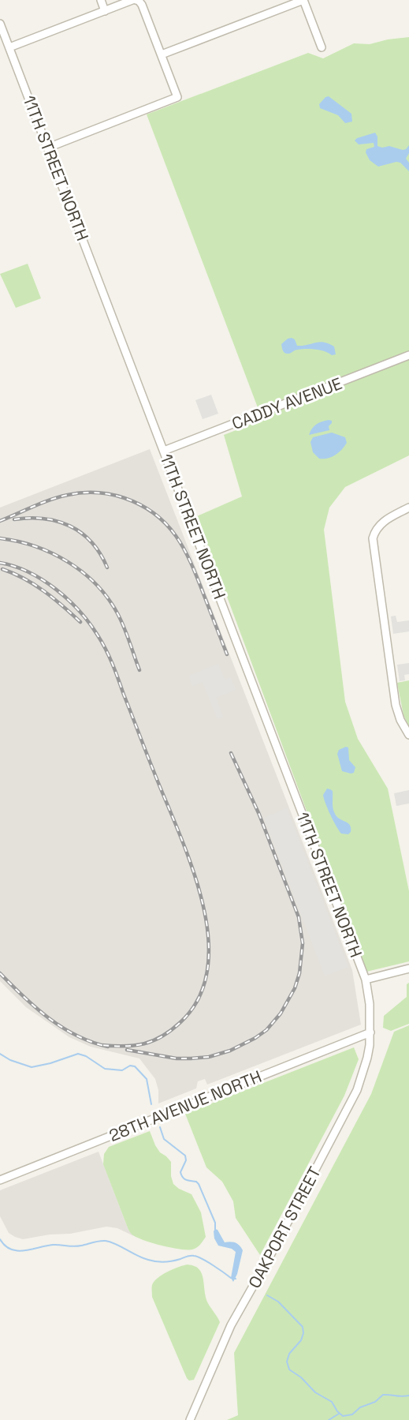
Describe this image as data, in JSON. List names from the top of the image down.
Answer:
{
  "streets": {
    "street": [
      "11TH STREET NORTH",
      "CADDY AVENUE",
      "28TH AVENUE NORTH",
      "OAKPORT STREET"
    ]
  },
  "crossings": [
    ["11TH STREET NORTH", "CADDY AVENUE"],
    ["11TH STREET NORTH", "28TH AVENUE NORTH"],
    ["11TH STREET NORTH", "OAKPORT STREET"],
    ["28TH AVENUE NORTH", "OAKPORT STREET"]
  ]
}
